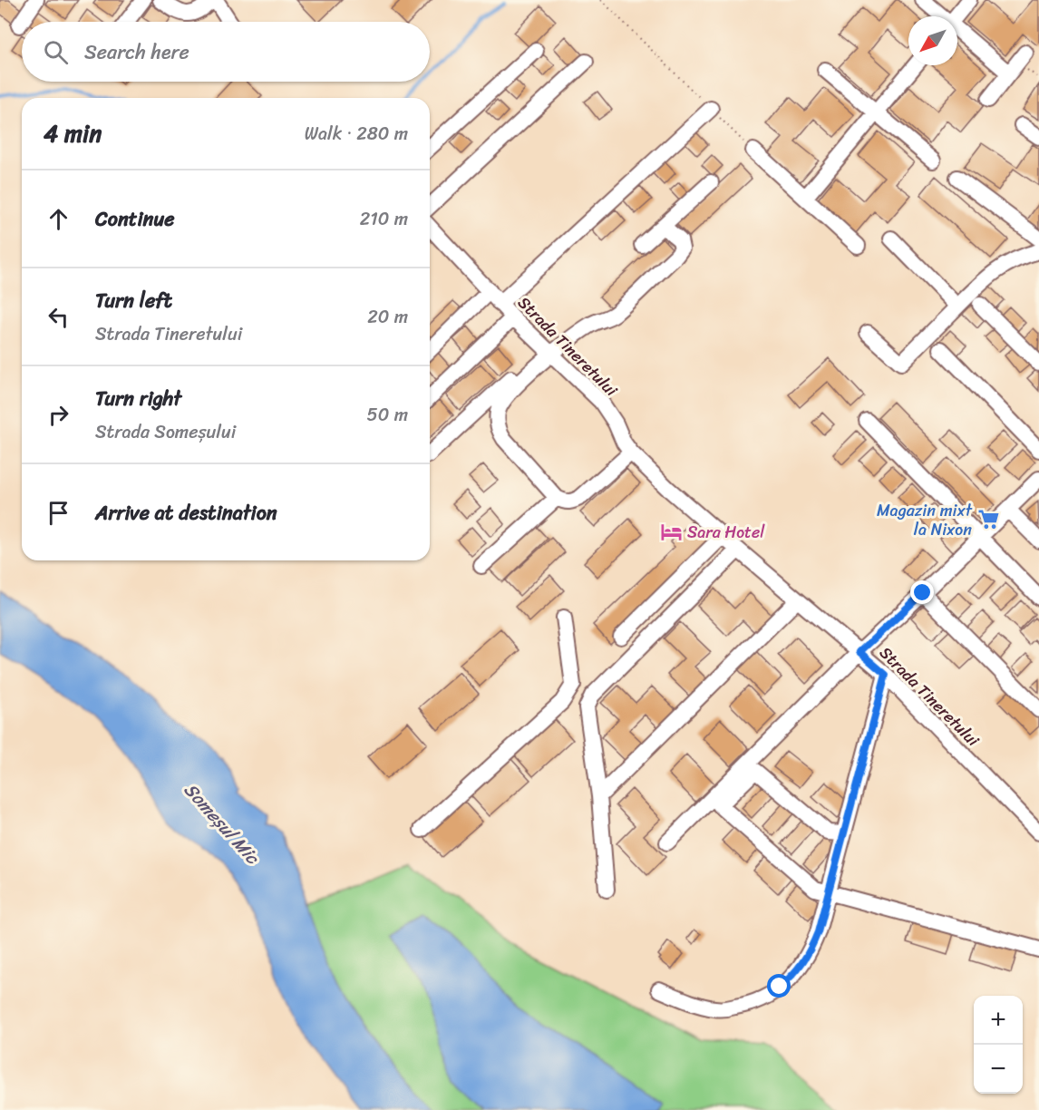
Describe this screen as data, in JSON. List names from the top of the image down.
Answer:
{
  "streets": {
    "street": ["Strada Tineretului"]
  },
  "water": ["Someșul Mic"],
  "places": {
    "supermarket": ["Magazin mixt la Nixon"],
    "hotel": ["Sara Hotel"]
  },
  "north": "bottom left",
  "page": {
    "search": "Search here",
    "heading": ["4 min", "Walk · 280 m"],
    "list": [
      ["Continue", "210 m"],
      ["Turn left", "Strada Tineretului", "20 m"],
      ["Turn right", "Strada Someșului", "50 m"],
      "Arrive at destination"
    ],
    "map_buttons": ["+", "−"]
  }
}
